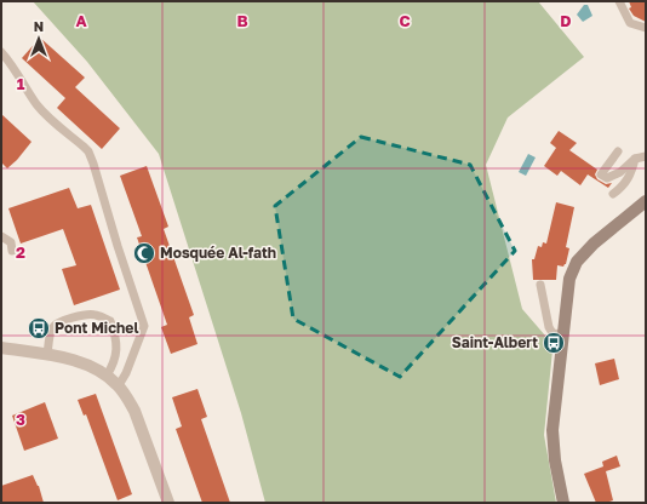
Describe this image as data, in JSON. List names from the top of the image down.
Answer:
{
  "places": {
    "mosque": ["Mosquée Al-fath"],
    "bus stop": ["Pont Michel", "Saint-Albert"]
  },
  "north": "top",
  "grid": {
    "columns": [
      "A",
      "B",
      "C",
      "D"
    ],
    "rows": ["1", "2", "3"]
  }
}
